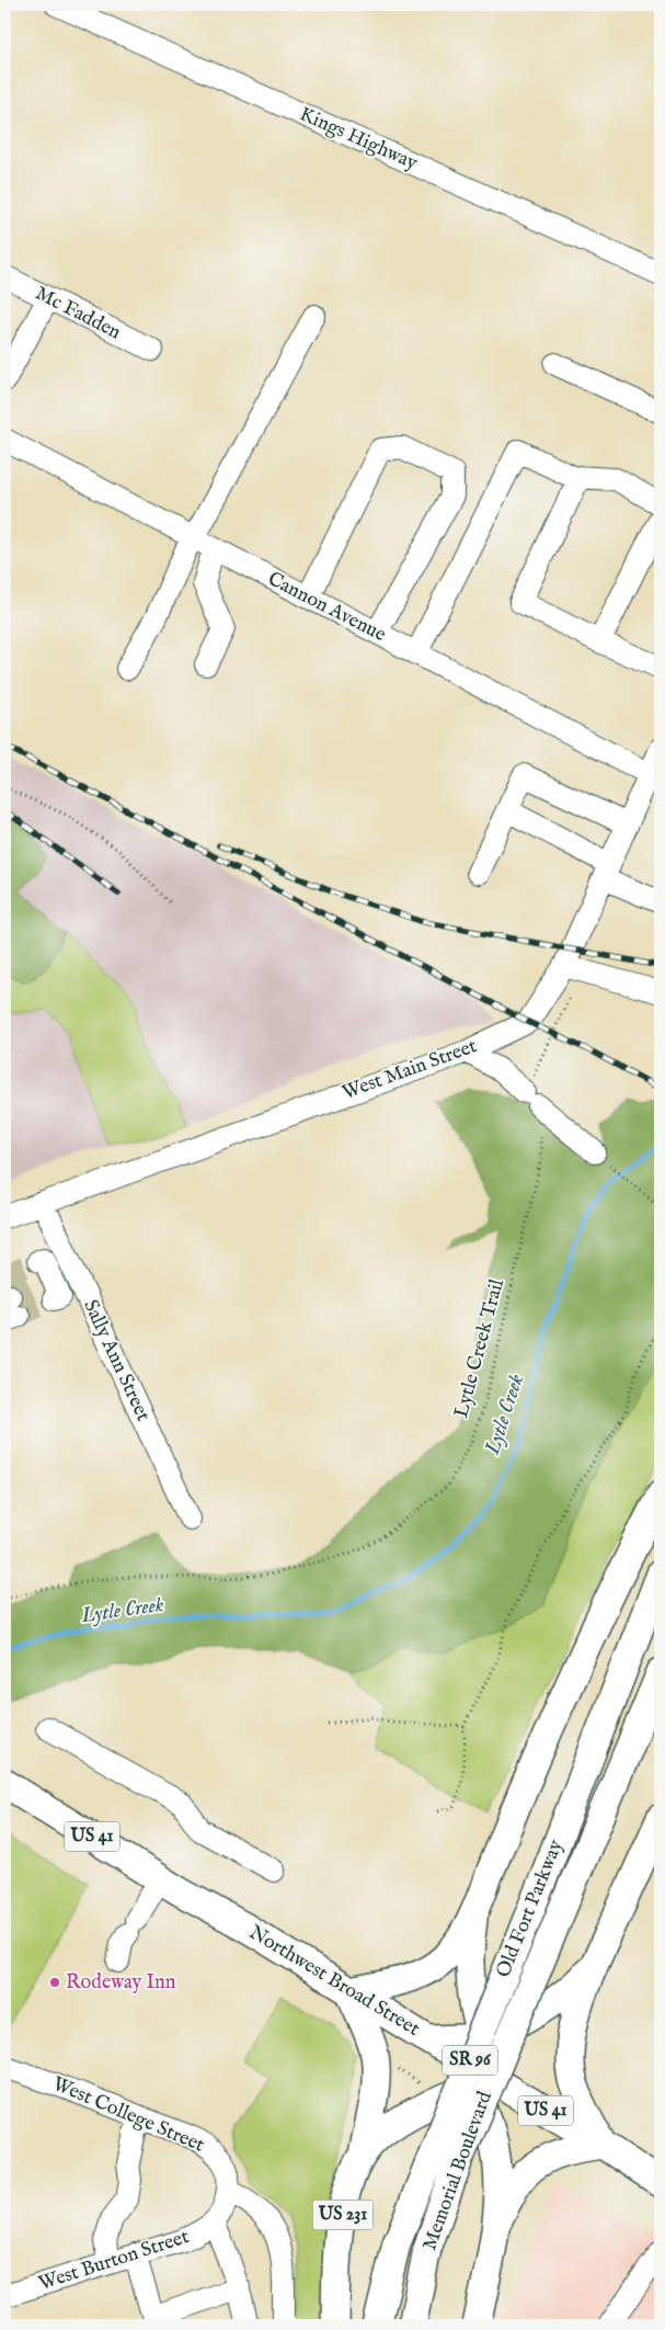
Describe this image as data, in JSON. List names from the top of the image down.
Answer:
{
  "streets": {
    "main road": [
      "US 41",
      "Old Fort Parkway",
      "Northwest Broad Street",
      "SR 96",
      "Memorial Boulevard",
      "US 231"
    ],
    "street": [
      "Kings Highway",
      "Mc Fadden",
      "Cannon Avenue",
      "West Main Street",
      "Sally Ann Street",
      "West College Street",
      "West Burton Street"
    ],
    "path": ["Lytle Creek Trail"]
  },
  "crossings": [
    ["Cannon Avenue", "West Main Street"],
    ["West Main Street", "Sally Ann Street"],
    ["Old Fort Parkway", "Memorial Boulevard"],
    ["West College Street", "West Burton Street"]
  ],
  "water": ["Lytle Creek"],
  "places": ["Rodeway Inn"]
}
